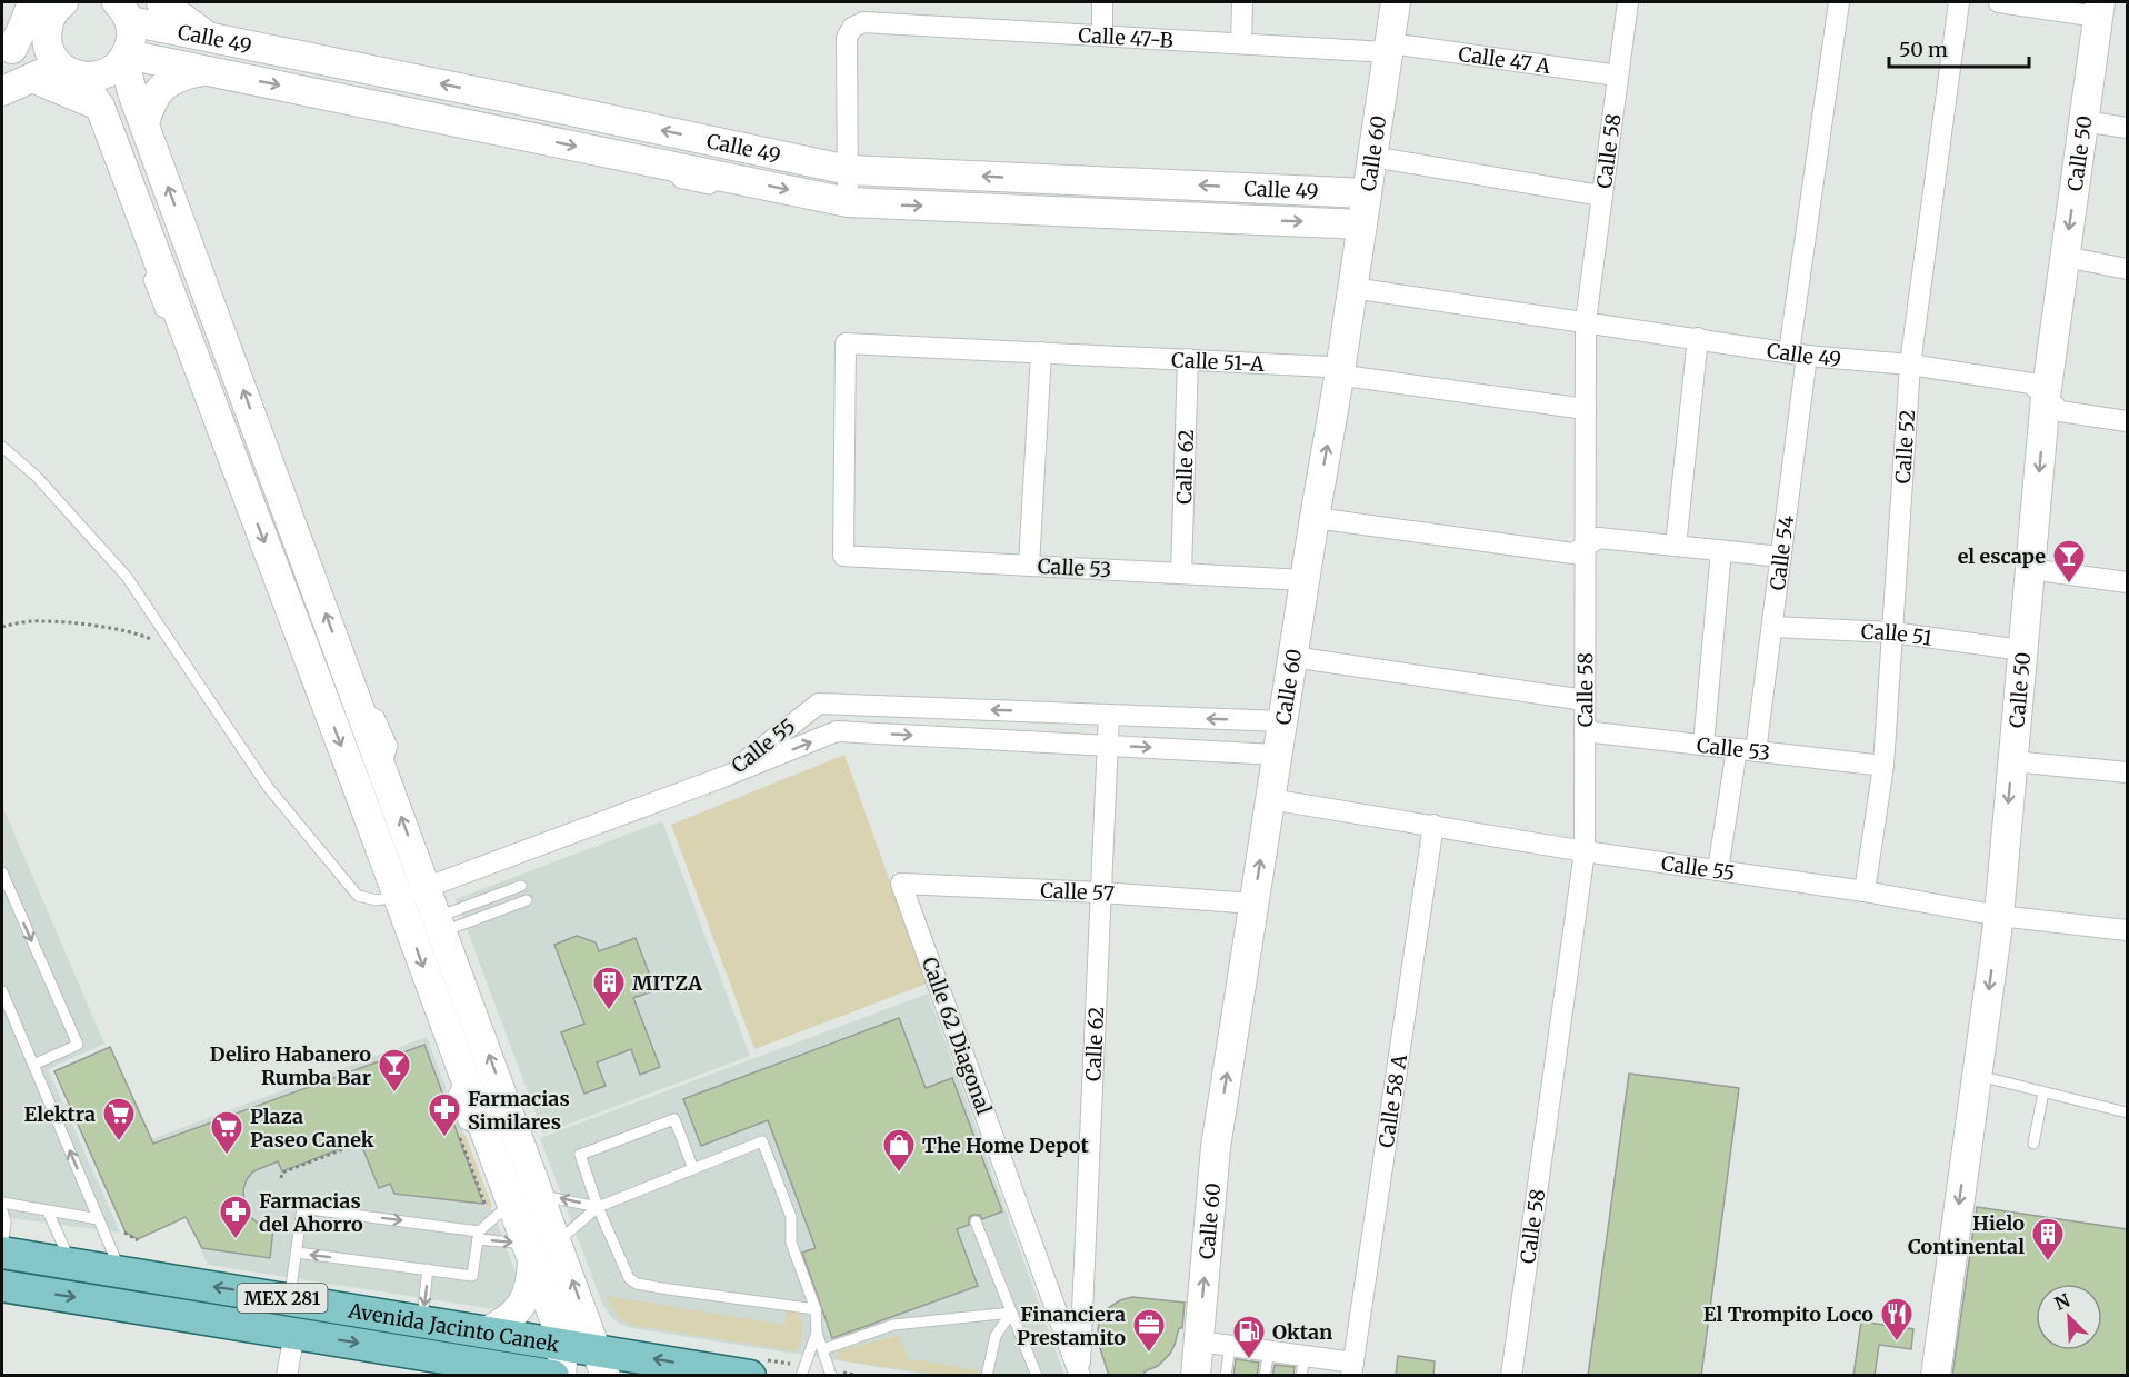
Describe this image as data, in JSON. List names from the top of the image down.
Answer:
{
  "streets": {
    "main road": ["MEX 281", "Avenida Jacinto Canek"],
    "street": [
      "Calle 47-B",
      "Calle 49",
      "Calle 47 A",
      "Calle 58",
      "Calle 50",
      "Calle 60",
      "Calle 51-A",
      "Calle 52",
      "Calle 62",
      "Calle 54",
      "Calle 53",
      "Calle 51",
      "Calle 55",
      "Calle 57",
      "Calle 62 Diagonal",
      "Calle 58 A"
    ]
  },
  "crossings": [
    ["Calle 47-B", "Calle 49"],
    ["Calle 47-B", "Calle 47 A"],
    ["Calle 47-B", "Calle 60"],
    ["Calle 49", "Calle 58"],
    ["Calle 49", "Calle 50"],
    ["Calle 49", "Calle 60"],
    ["Calle 49", "Calle 52"],
    ["Calle 49", "Calle 54"],
    ["Calle 47 A", "Calle 58"],
    ["Calle 47 A", "Calle 60"],
    ["Calle 58", "Calle 51-A"],
    ["Calle 58", "Calle 53"],
    ["Calle 58", "Calle 55"],
    ["Calle 50", "Calle 51"],
    ["Calle 50", "Calle 55"],
    ["Calle 60", "Calle 51-A"],
    ["Calle 60", "Calle 53"],
    ["Calle 60", "Calle 55"],
    ["Calle 60", "Calle 57"],
    ["Calle 51-A", "Calle 62"],
    ["Calle 51-A", "Calle 53"],
    ["Calle 52", "Calle 53"],
    ["Calle 52", "Calle 51"],
    ["Calle 52", "Calle 55"],
    ["Calle 62", "Calle 53"],
    ["Calle 62", "Calle 55"],
    ["Calle 62", "Calle 57"],
    ["Calle 62", "Calle 62 Diagonal"],
    ["Calle 54", "Calle 53"],
    ["Calle 54", "Calle 51"],
    ["Calle 54", "Calle 55"],
    ["Calle 55", "Calle 58 A"],
    ["Calle 57", "Calle 62 Diagonal"]
  ],
  "one_way": ["Calle 50", "Calle 60"],
  "places": {
    "bar": ["el escape", "Deliro Habanero Rumba Bar"],
    "building": ["MITZA", "Hielo Continental"],
    "pharmacy": ["Farmacias Similares", "Farmacias del Ahorro"],
    "supermarket": ["Elektra", "Plaza Paseo Canek"],
    "shop": ["The Home Depot"],
    "restaurant": ["El Trompito Loco"],
    "office": ["Financiera Prestamito"],
    "fuel station": ["Oktan"]
  },
  "scale_bar": "50 m",
  "north": "top left"
}
